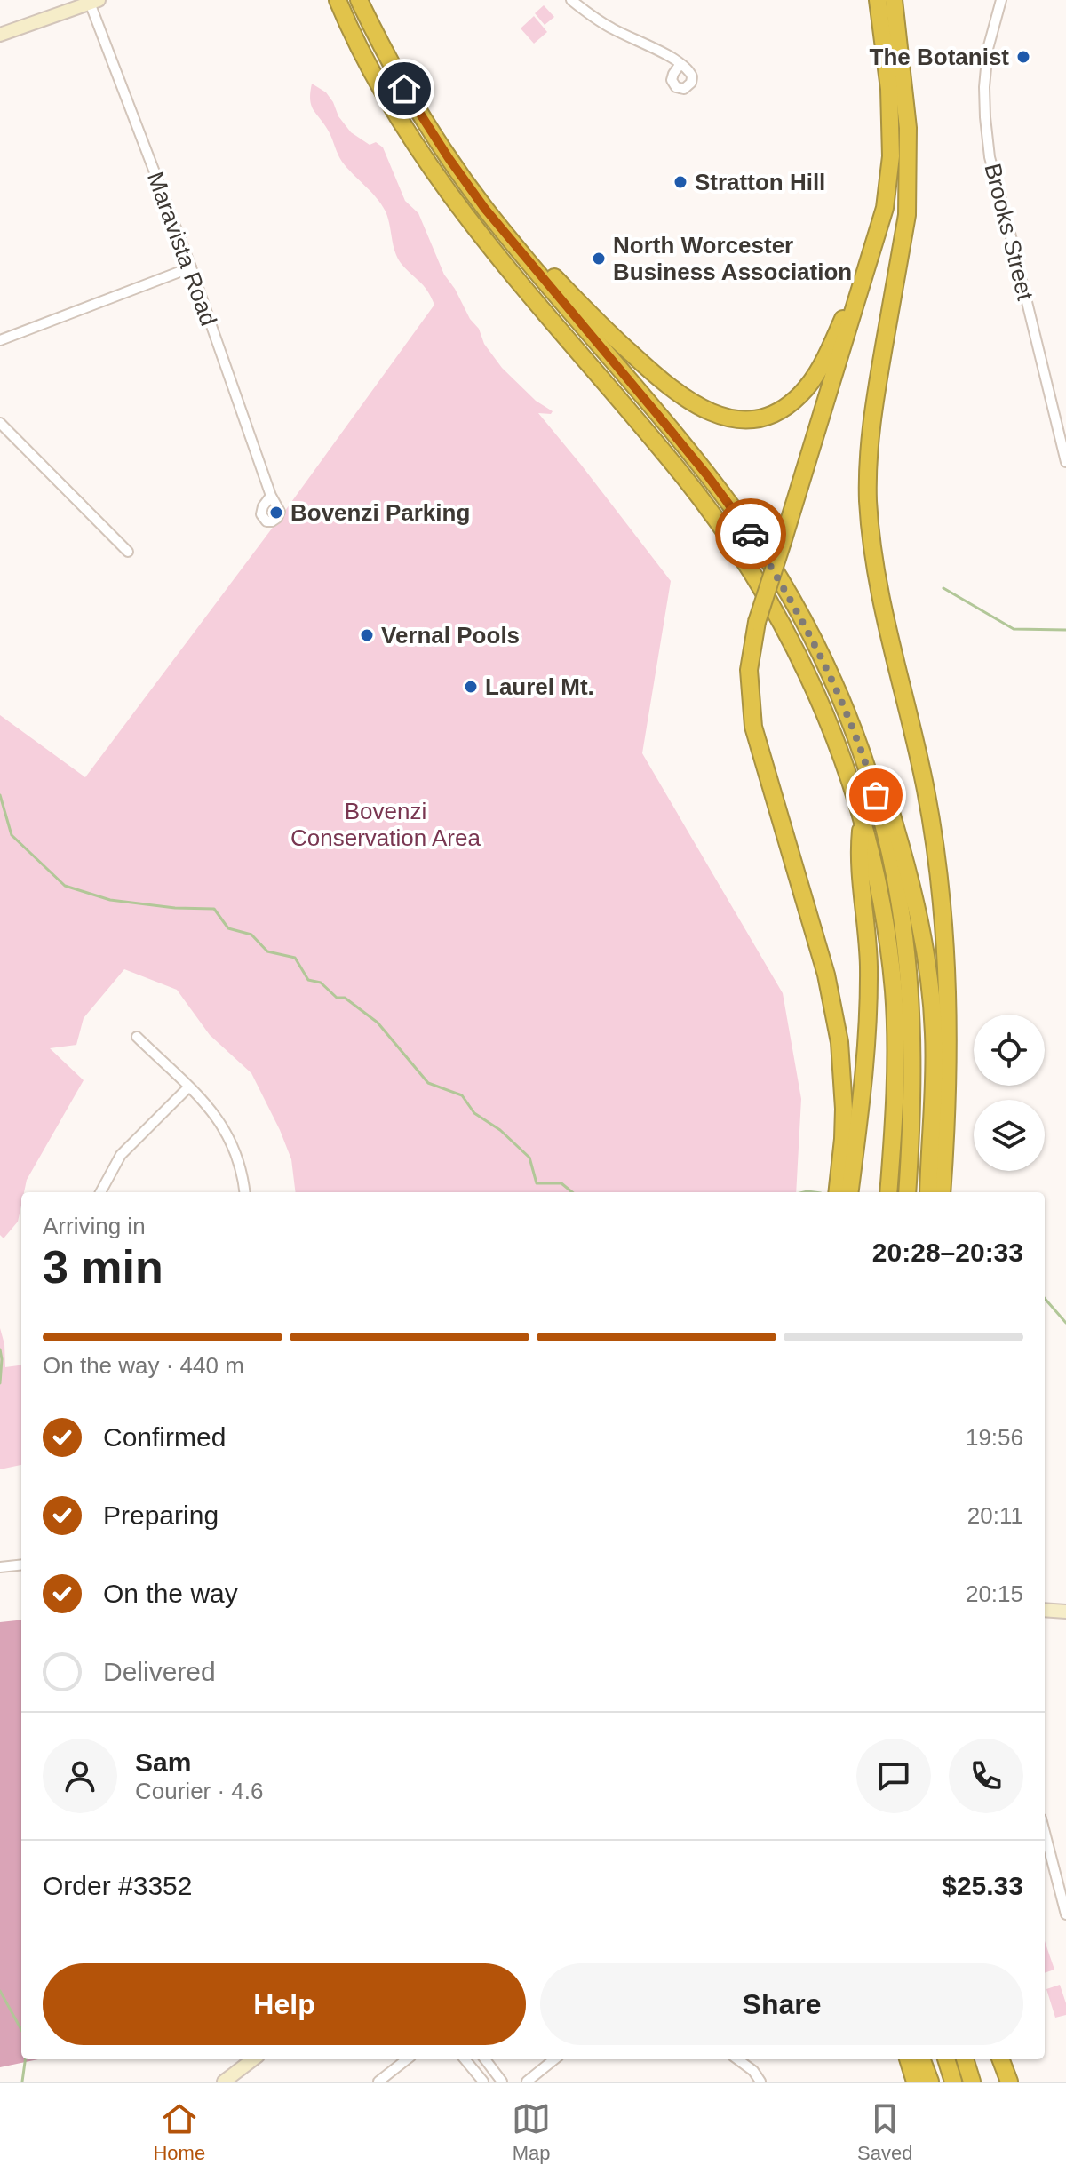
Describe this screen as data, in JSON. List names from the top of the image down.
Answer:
{
  "streets": {
    "street": ["Brooks Street", "Maravista Road"]
  },
  "parks": ["Bovenzi Conservation Area"],
  "places": [
    "The Botanist",
    "Stratton Hill",
    "North Worcester Business Association",
    "Bovenzi Parking",
    "Vernal Pools",
    "Laurel Mt."
  ],
  "page": {
    "heading": ["3 min", "Arriving in", "20:28–20:33"],
    "panel": [
      "Sam",
      "Courier · 4.6",
      "Order #3352",
      "$25.33"
    ],
    "bar": "On the way · 440 m",
    "list": [
      ["Confirmed", "19:56"],
      ["Preparing", "20:11"],
      ["On the way", "20:15"],
      "Delivered"
    ],
    "buttons": ["Help", "Share"],
    "tabs": ["Home", "Map", "Saved"]
  }
}
